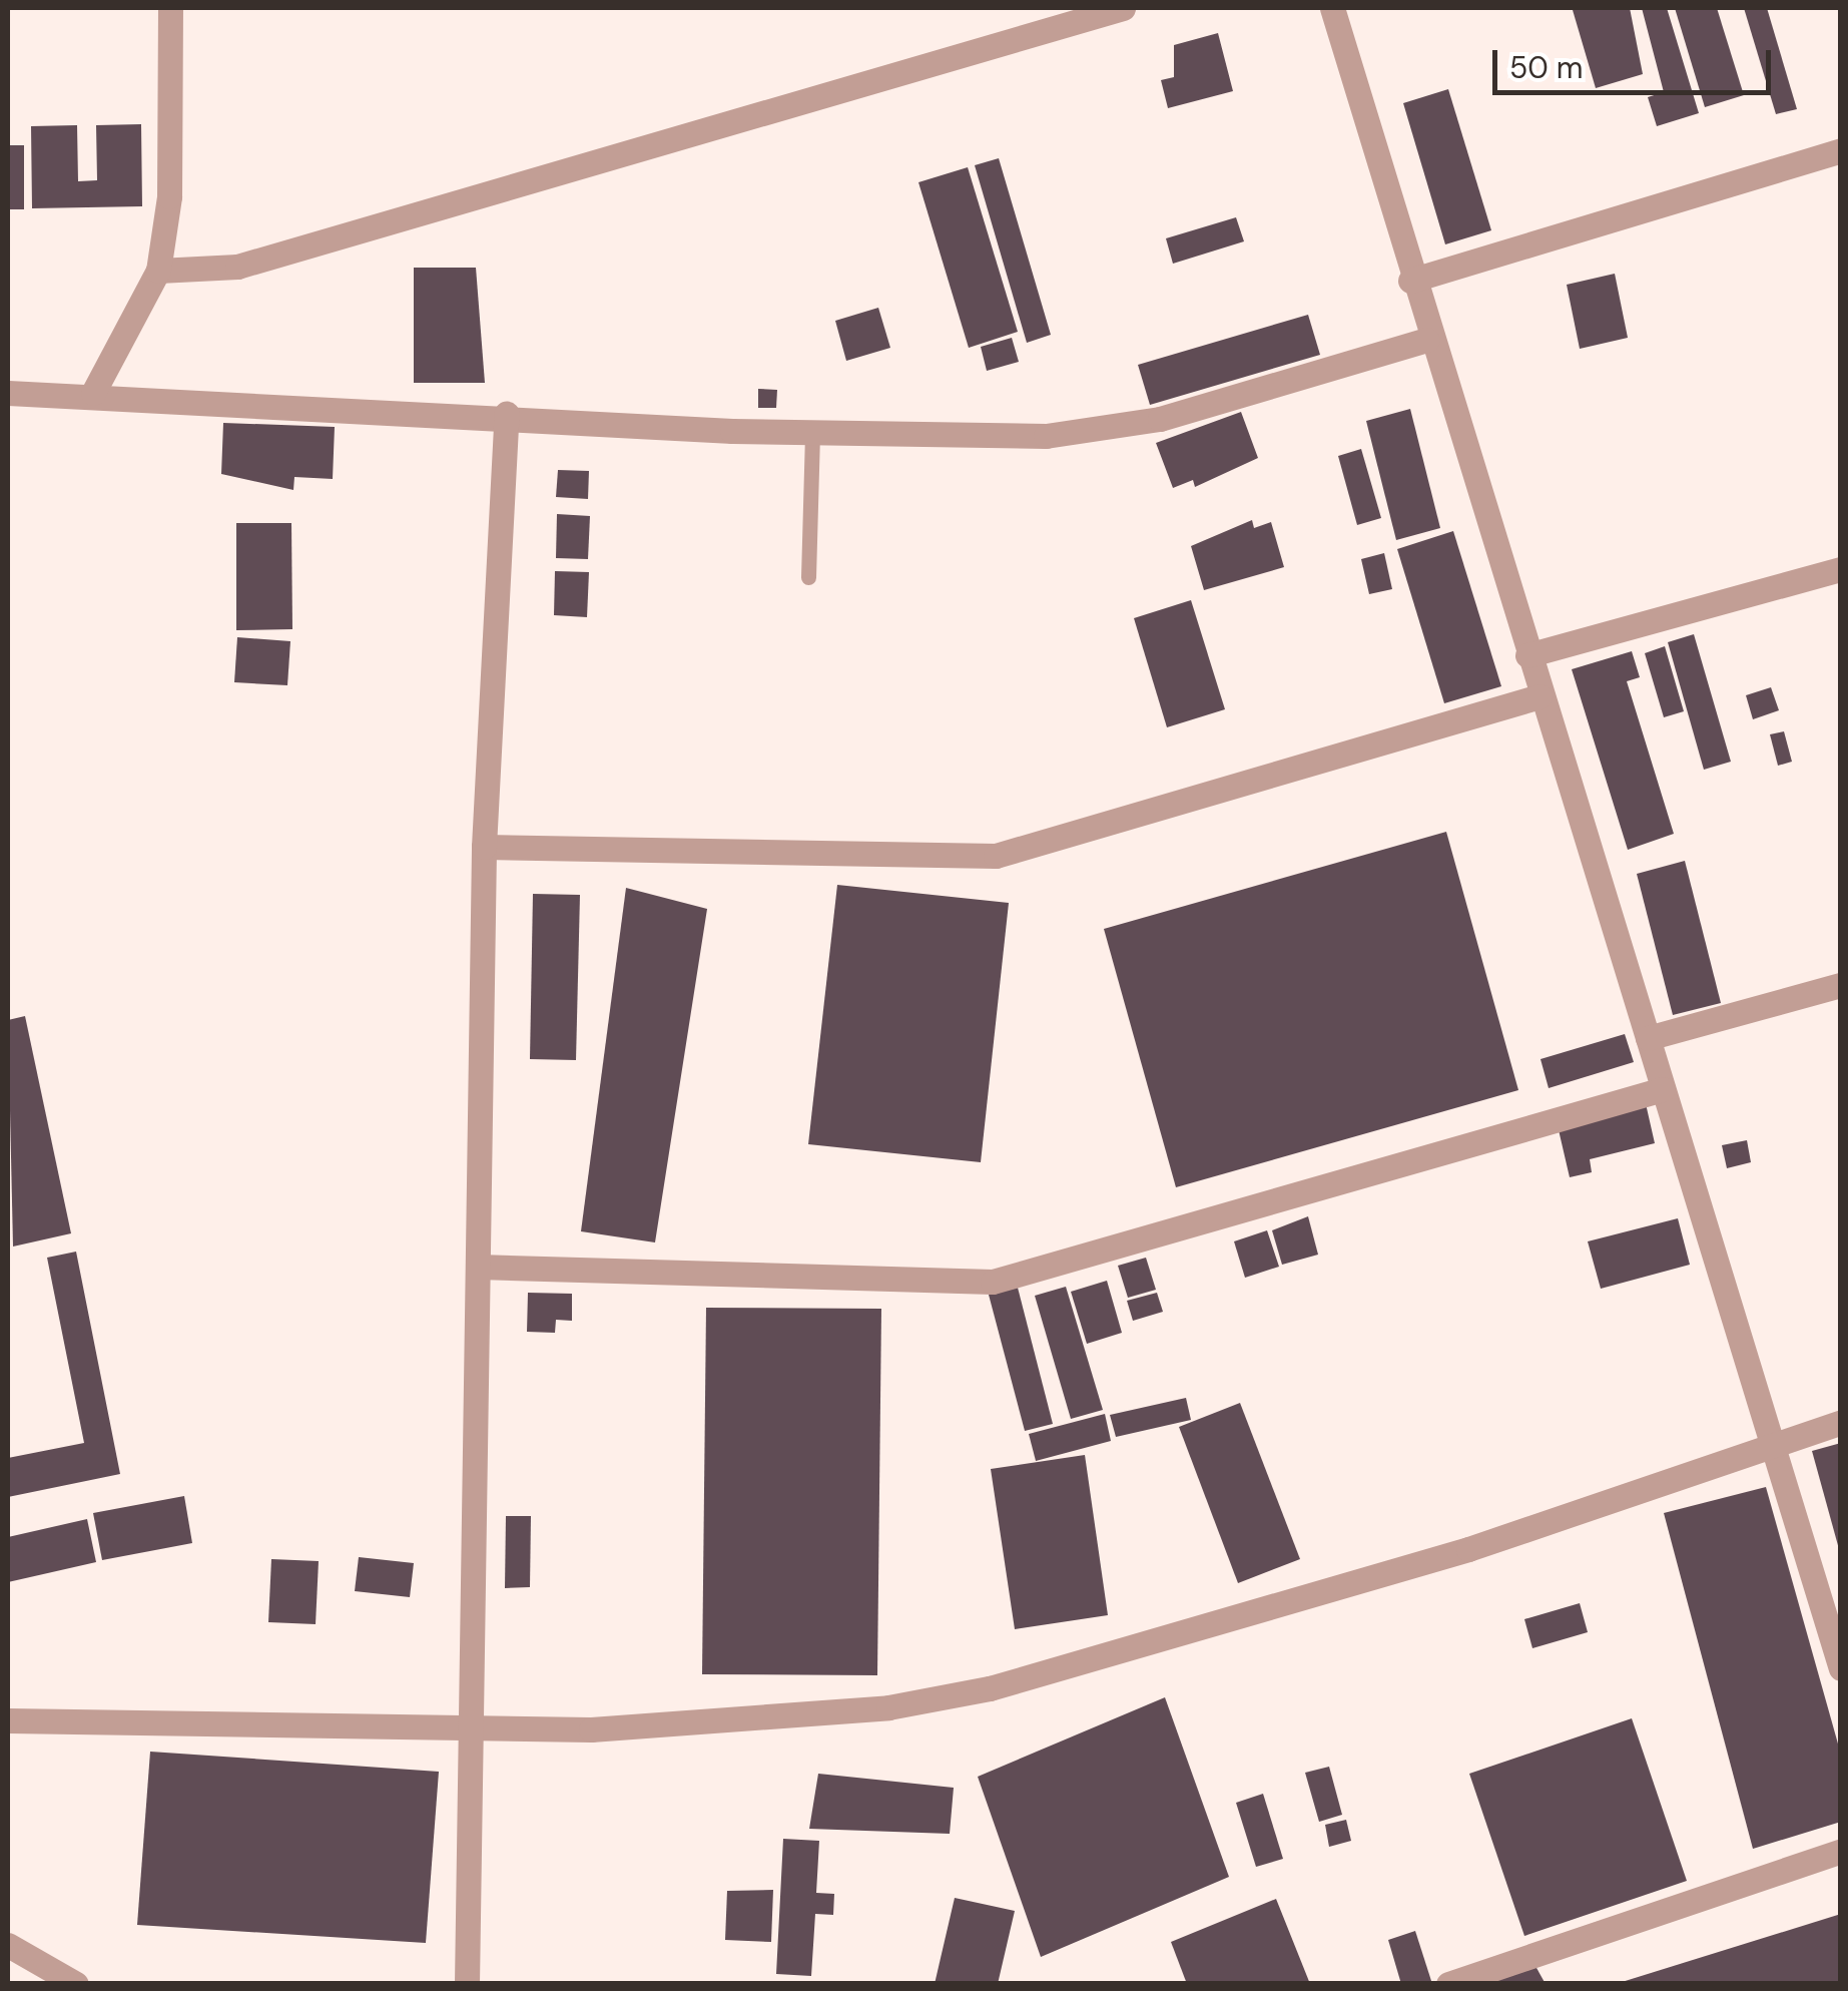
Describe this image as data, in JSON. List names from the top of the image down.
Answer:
{
  "scale_bar": "50 m"
}
